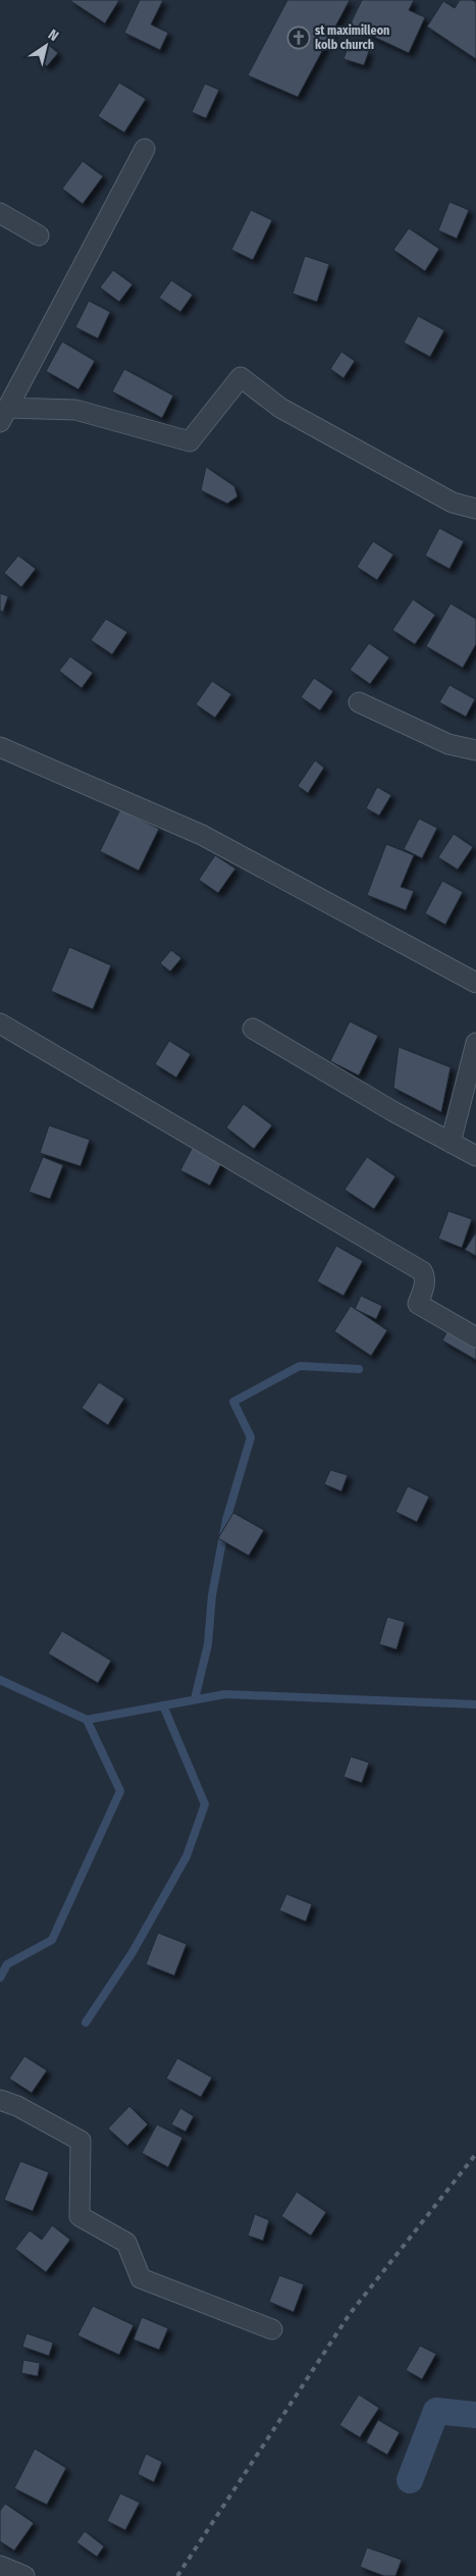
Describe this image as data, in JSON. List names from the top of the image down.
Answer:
{
  "places": {
    "church": ["st maximilleon kolb church"]
  },
  "north": "top right"
}
